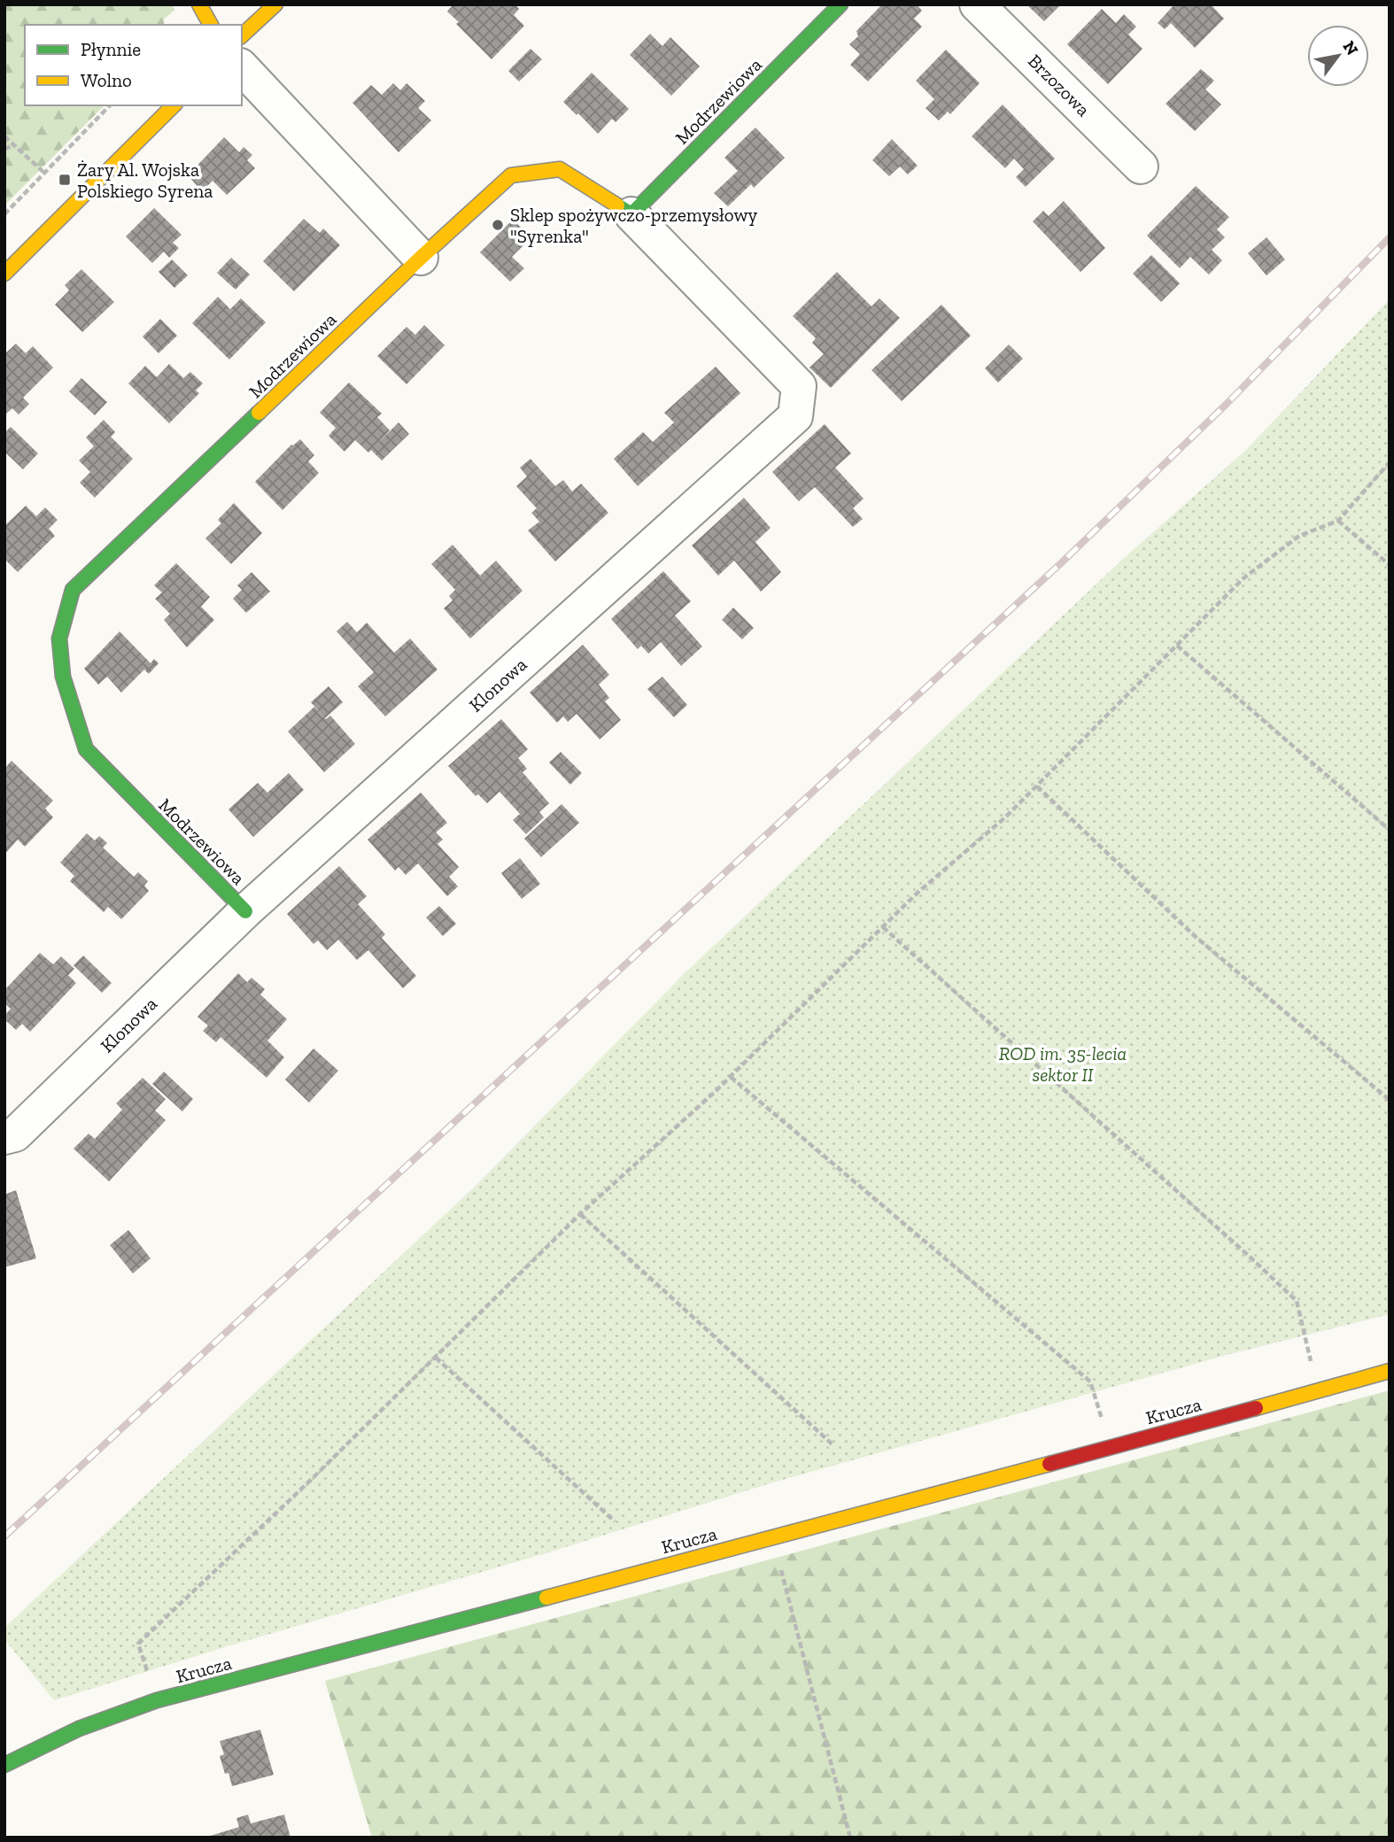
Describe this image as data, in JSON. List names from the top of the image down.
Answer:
{
  "streets": {
    "street": [
      "Brzozowa",
      "Modrzewiowa",
      "Klonowa",
      "Krucza"
    ]
  },
  "crossings": [
    ["Modrzewiowa", "Klonowa"]
  ],
  "parks": ["ROD im. 35-lecia sektor II"],
  "places": {
    "transit": ["Żary Al. Wojska Polskiego Syrena"],
    "other": ["Sklep spożywczo-przemysłowy \"Syrenka\""]
  },
  "legend": ["Płynnie", "Wolno"],
  "north": "top right"
}
